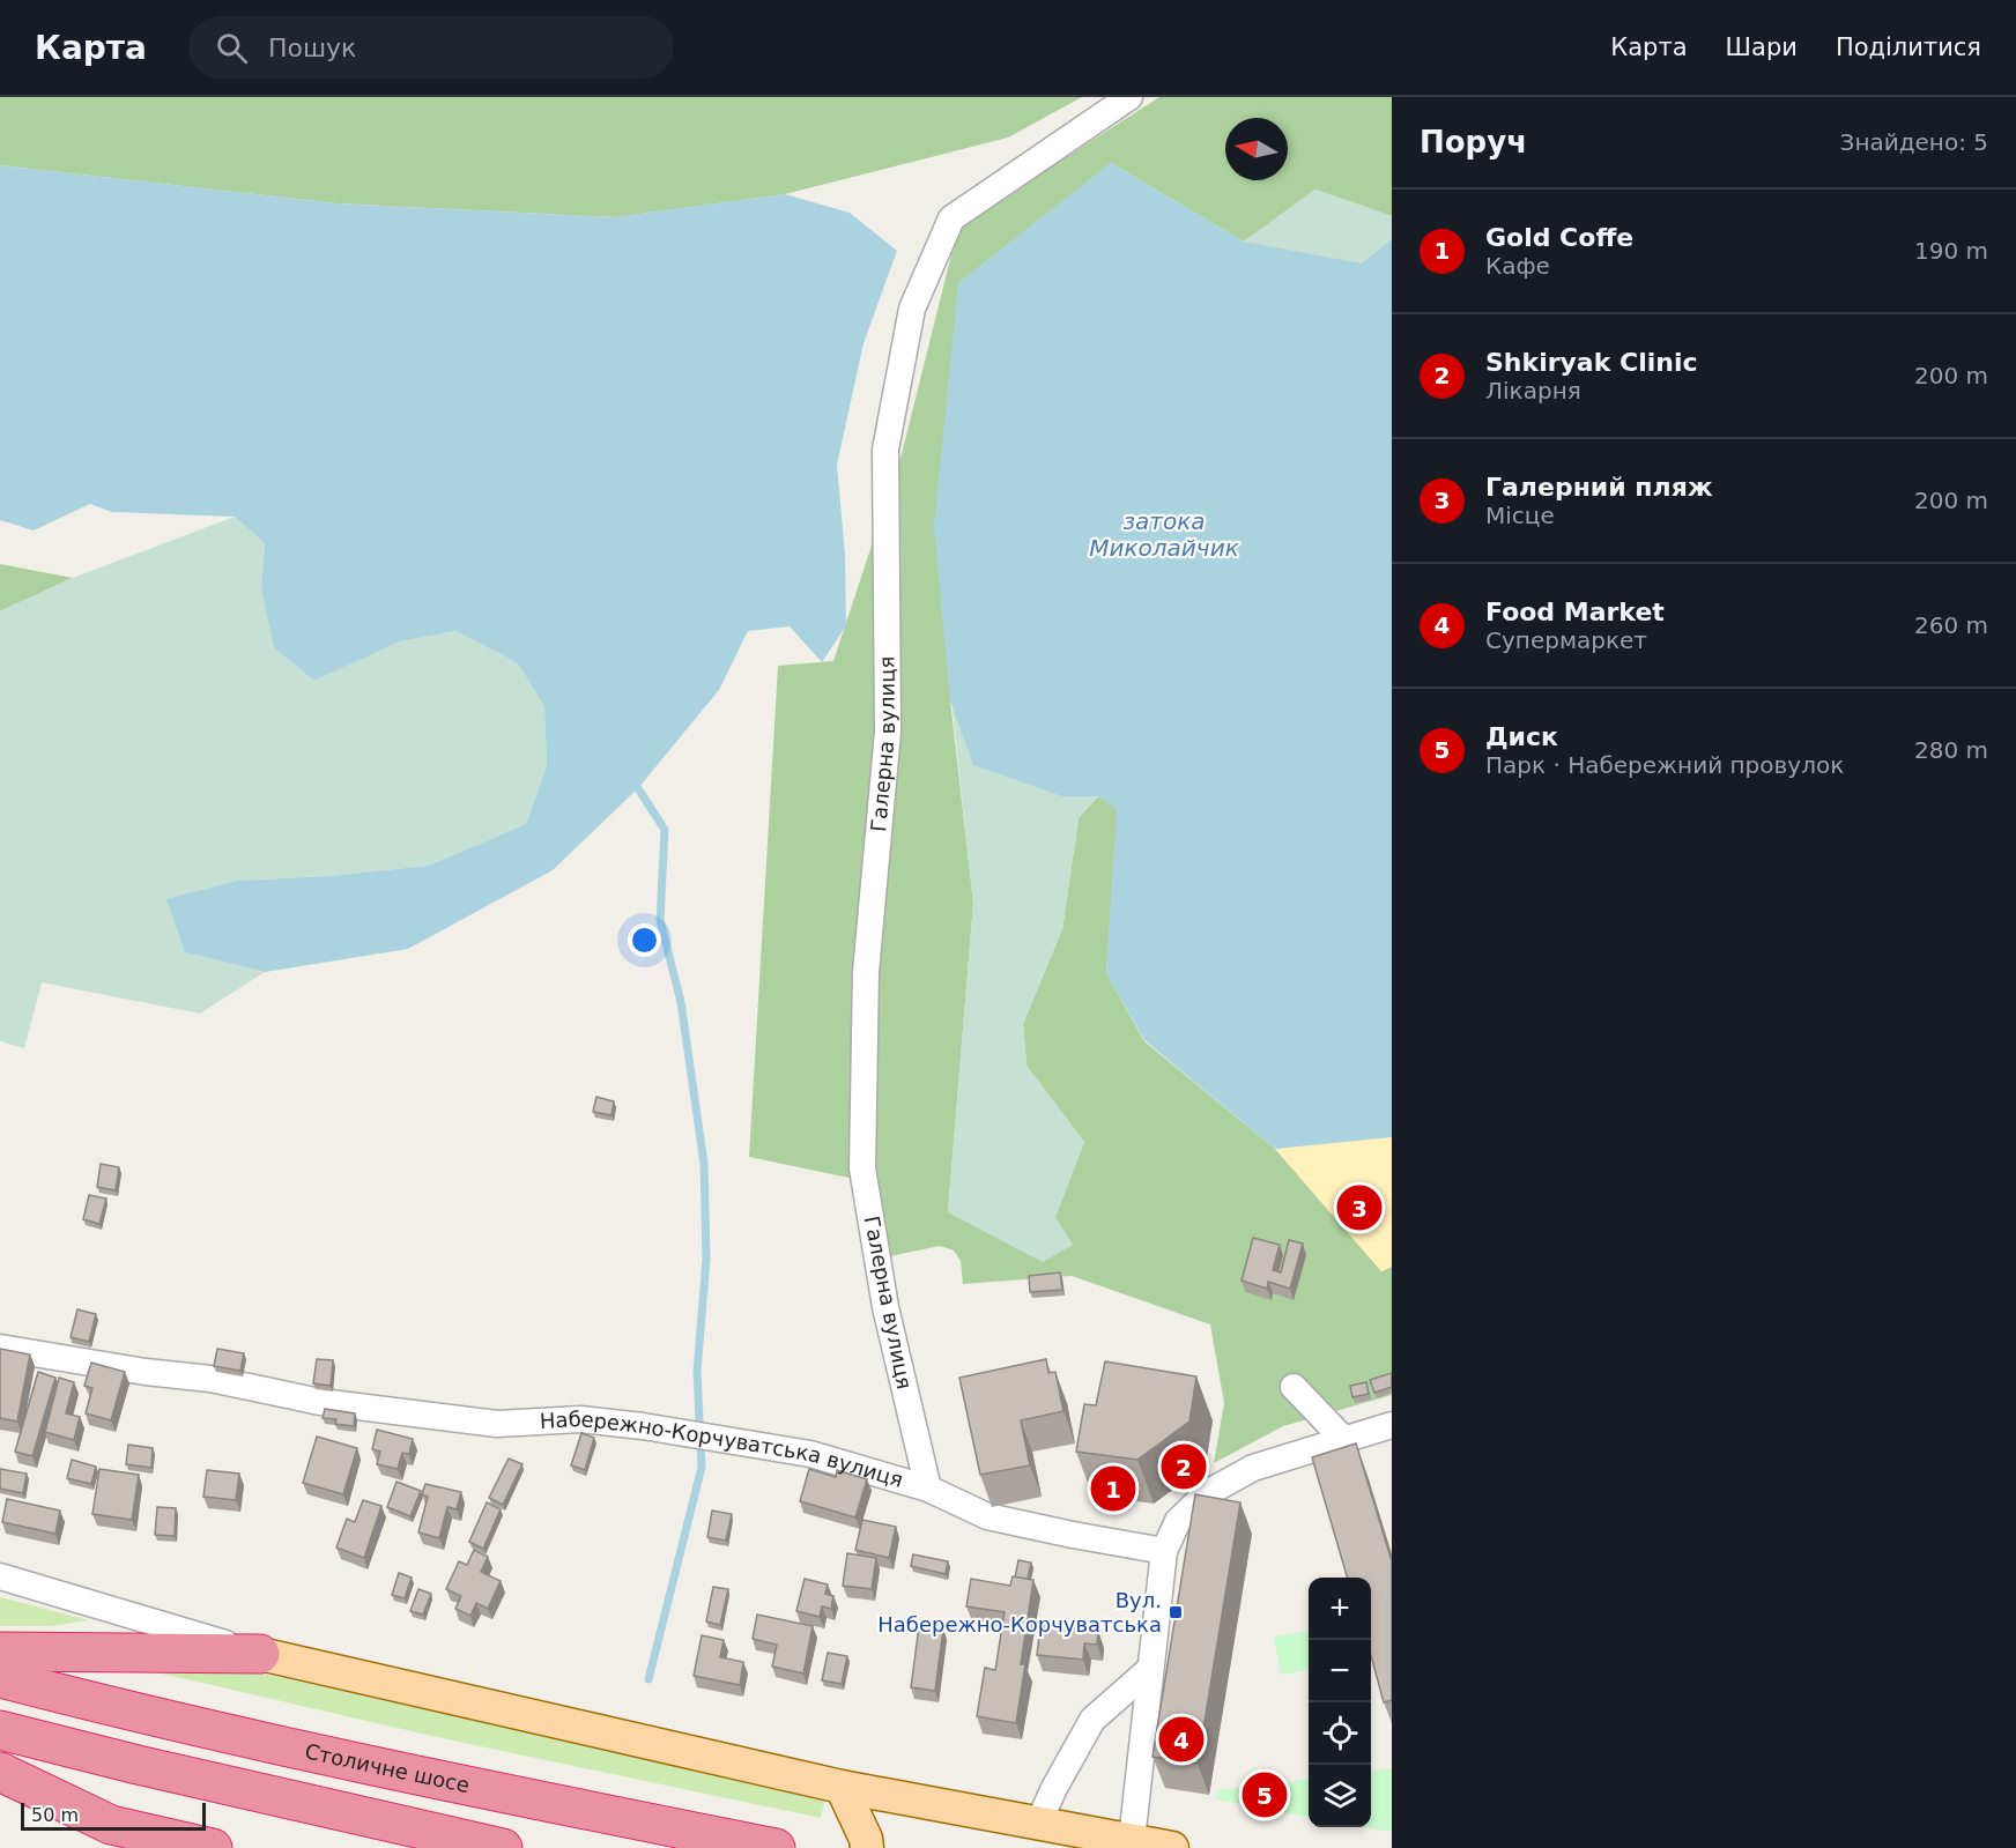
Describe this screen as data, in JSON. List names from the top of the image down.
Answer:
{
  "streets": {
    "highway": ["Столичне шосе"],
    "street": ["Галерна вулиця", "Набережно-Корчуватська вулиця"]
  },
  "crossings": [
    ["Галерна вулиця", "Набережно-Корчуватська вулиця"]
  ],
  "water": ["затока Миколайчик"],
  "places": {
    "transit": ["Вул. Набережно-Корчуватська"]
  },
  "scale_bar": "50 m",
  "north": "left",
  "page": {
    "header": "Карта",
    "search": "Пошук",
    "nav": ["Карта", "Шари", "Поділитися"],
    "heading": ["Поруч", "Знайдено: 5"],
    "list": [
      {
        "mark": "1",
        "name": "Gold Coffe",
        "note": "Кафе",
        "value": "190 m"
      },
      {
        "mark": "2",
        "name": "Shkiryak Clinic",
        "note": "Лікарня",
        "value": "200 m"
      },
      {
        "mark": "3",
        "name": "Галерний пляж",
        "note": "Місце",
        "value": "200 m"
      },
      {
        "mark": "4",
        "name": "Food Market",
        "note": "Супермаркет",
        "value": "260 m"
      },
      {
        "mark": "5",
        "name": "Диск",
        "note": "Парк · Набережний провулок",
        "value": "280 m"
      }
    ],
    "pins": [
      "3",
      "2",
      "1",
      "4",
      "5"
    ],
    "map_buttons": ["+", "−"],
    "scale": "50 m"
  }
}
